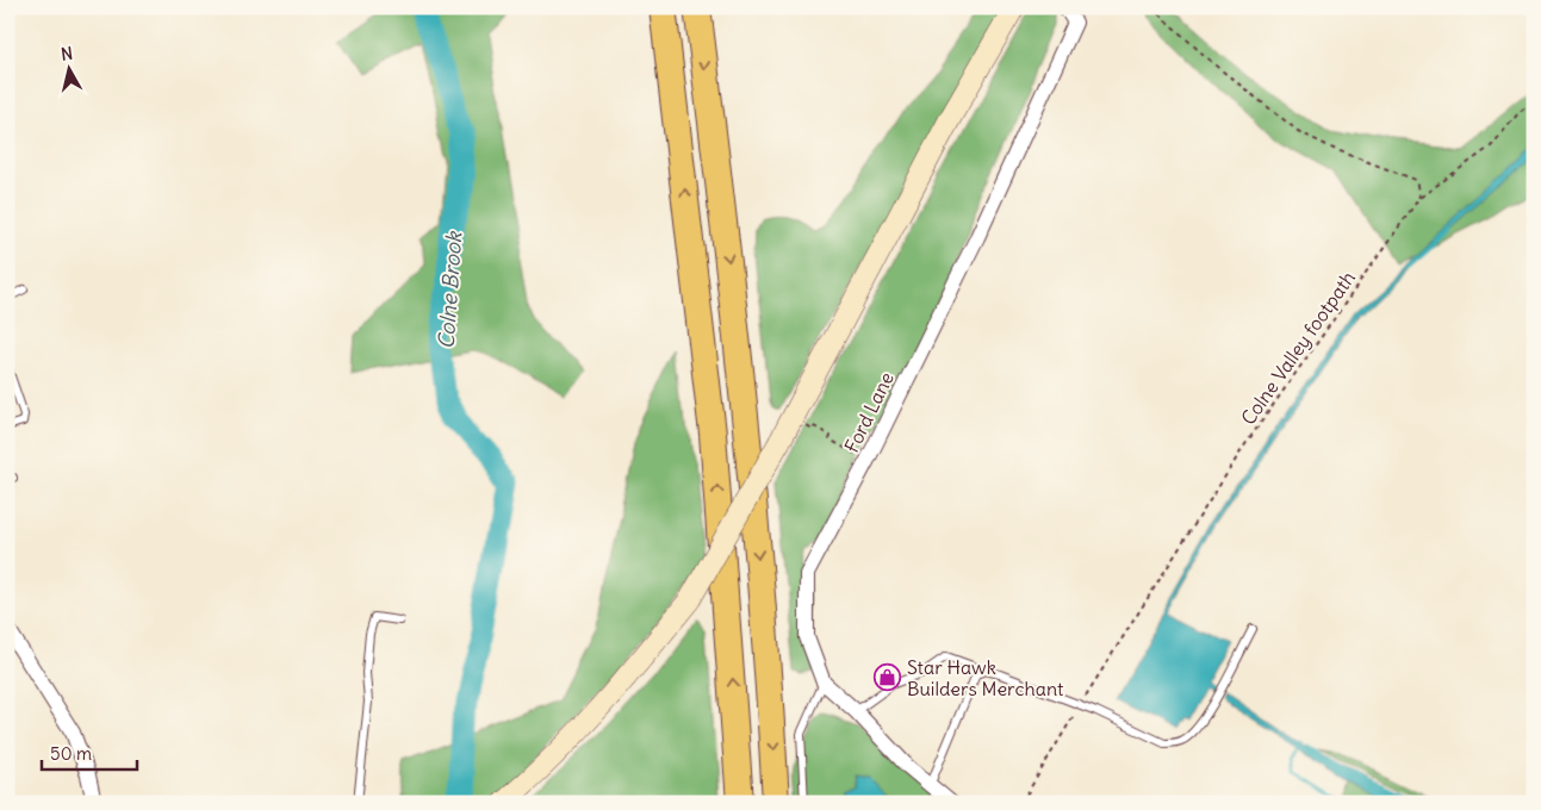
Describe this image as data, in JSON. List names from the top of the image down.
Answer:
{
  "streets": {
    "street": ["Ford Lane"],
    "path": ["Colne Valley footpath"]
  },
  "water": ["Colne Brook"],
  "places": {
    "shop": ["Star Hawk Builders Merchant"]
  },
  "scale_bar": "50 m",
  "north": "top"
}
